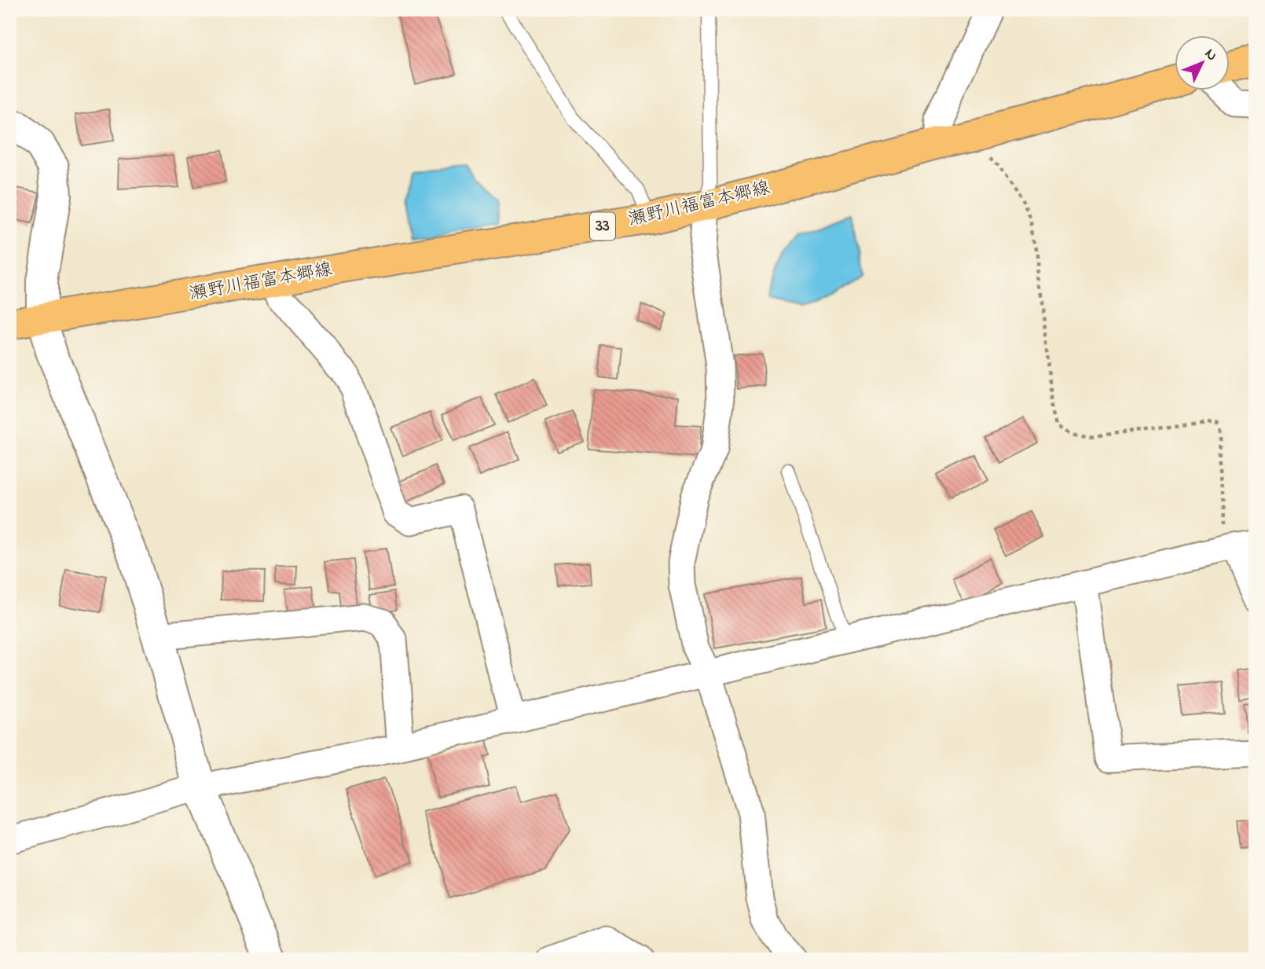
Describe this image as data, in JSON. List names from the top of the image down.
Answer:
{
  "streets": {
    "main road": ["瀬野川福富本郷線", "33"]
  },
  "north": "top right"
}
